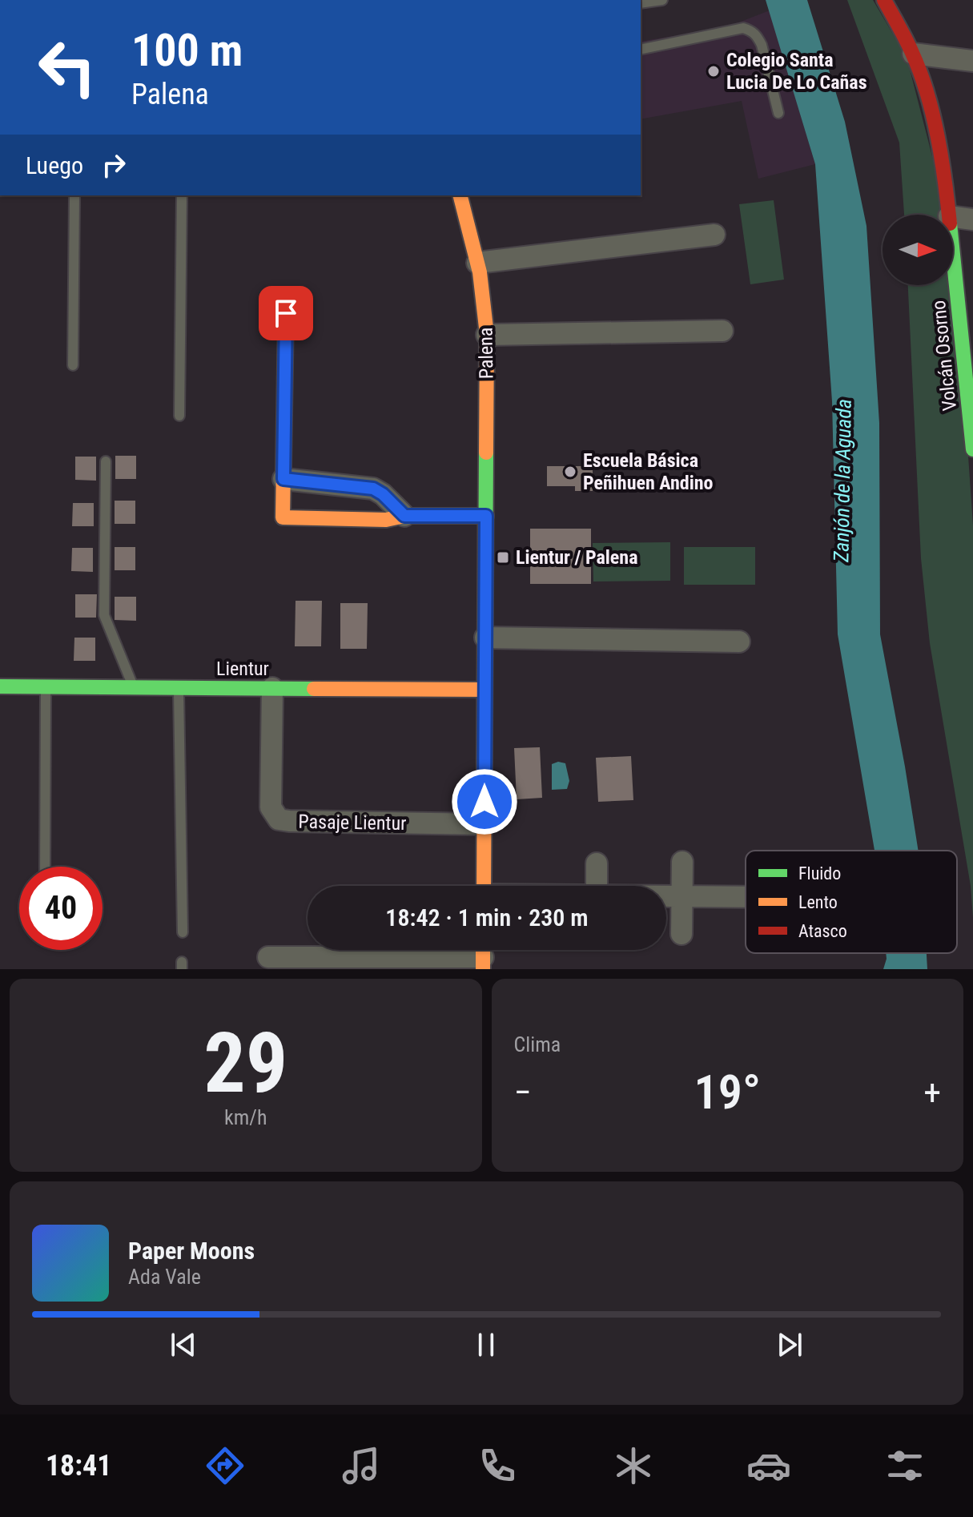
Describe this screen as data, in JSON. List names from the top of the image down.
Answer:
{
  "streets": {
    "street": [
      "Palena",
      "Volcán Osorno",
      "Lientur",
      "Pasaje Lientur"
    ]
  },
  "crossings": [
    ["Palena", "Lientur"],
    ["Palena", "Pasaje Lientur"],
    ["Lientur", "Pasaje Lientur"]
  ],
  "water": ["Zanjón de la Aguada"],
  "places": {
    "other": ["Colegio Santa Lucia De Lo Cañas", "Escuela Básica Peñihuen Andino"],
    "transit": ["Lientur / Palena"]
  },
  "legend": ["Fluido", "Lento", "Atasco"],
  "north": "right",
  "page": {
    "turn": ["100 m", "Palena"],
    "then": "Luego",
    "limit": "40",
    "trip": "18:42 · 1 min · 230 m",
    "tile": [
      ["29", "km/h"],
      "Clima"
    ],
    "heat": ["−", "19°", "+"],
    "song": ["Paper Moons", "Ada Vale"],
    "tabs": "18:41"
  }
}
